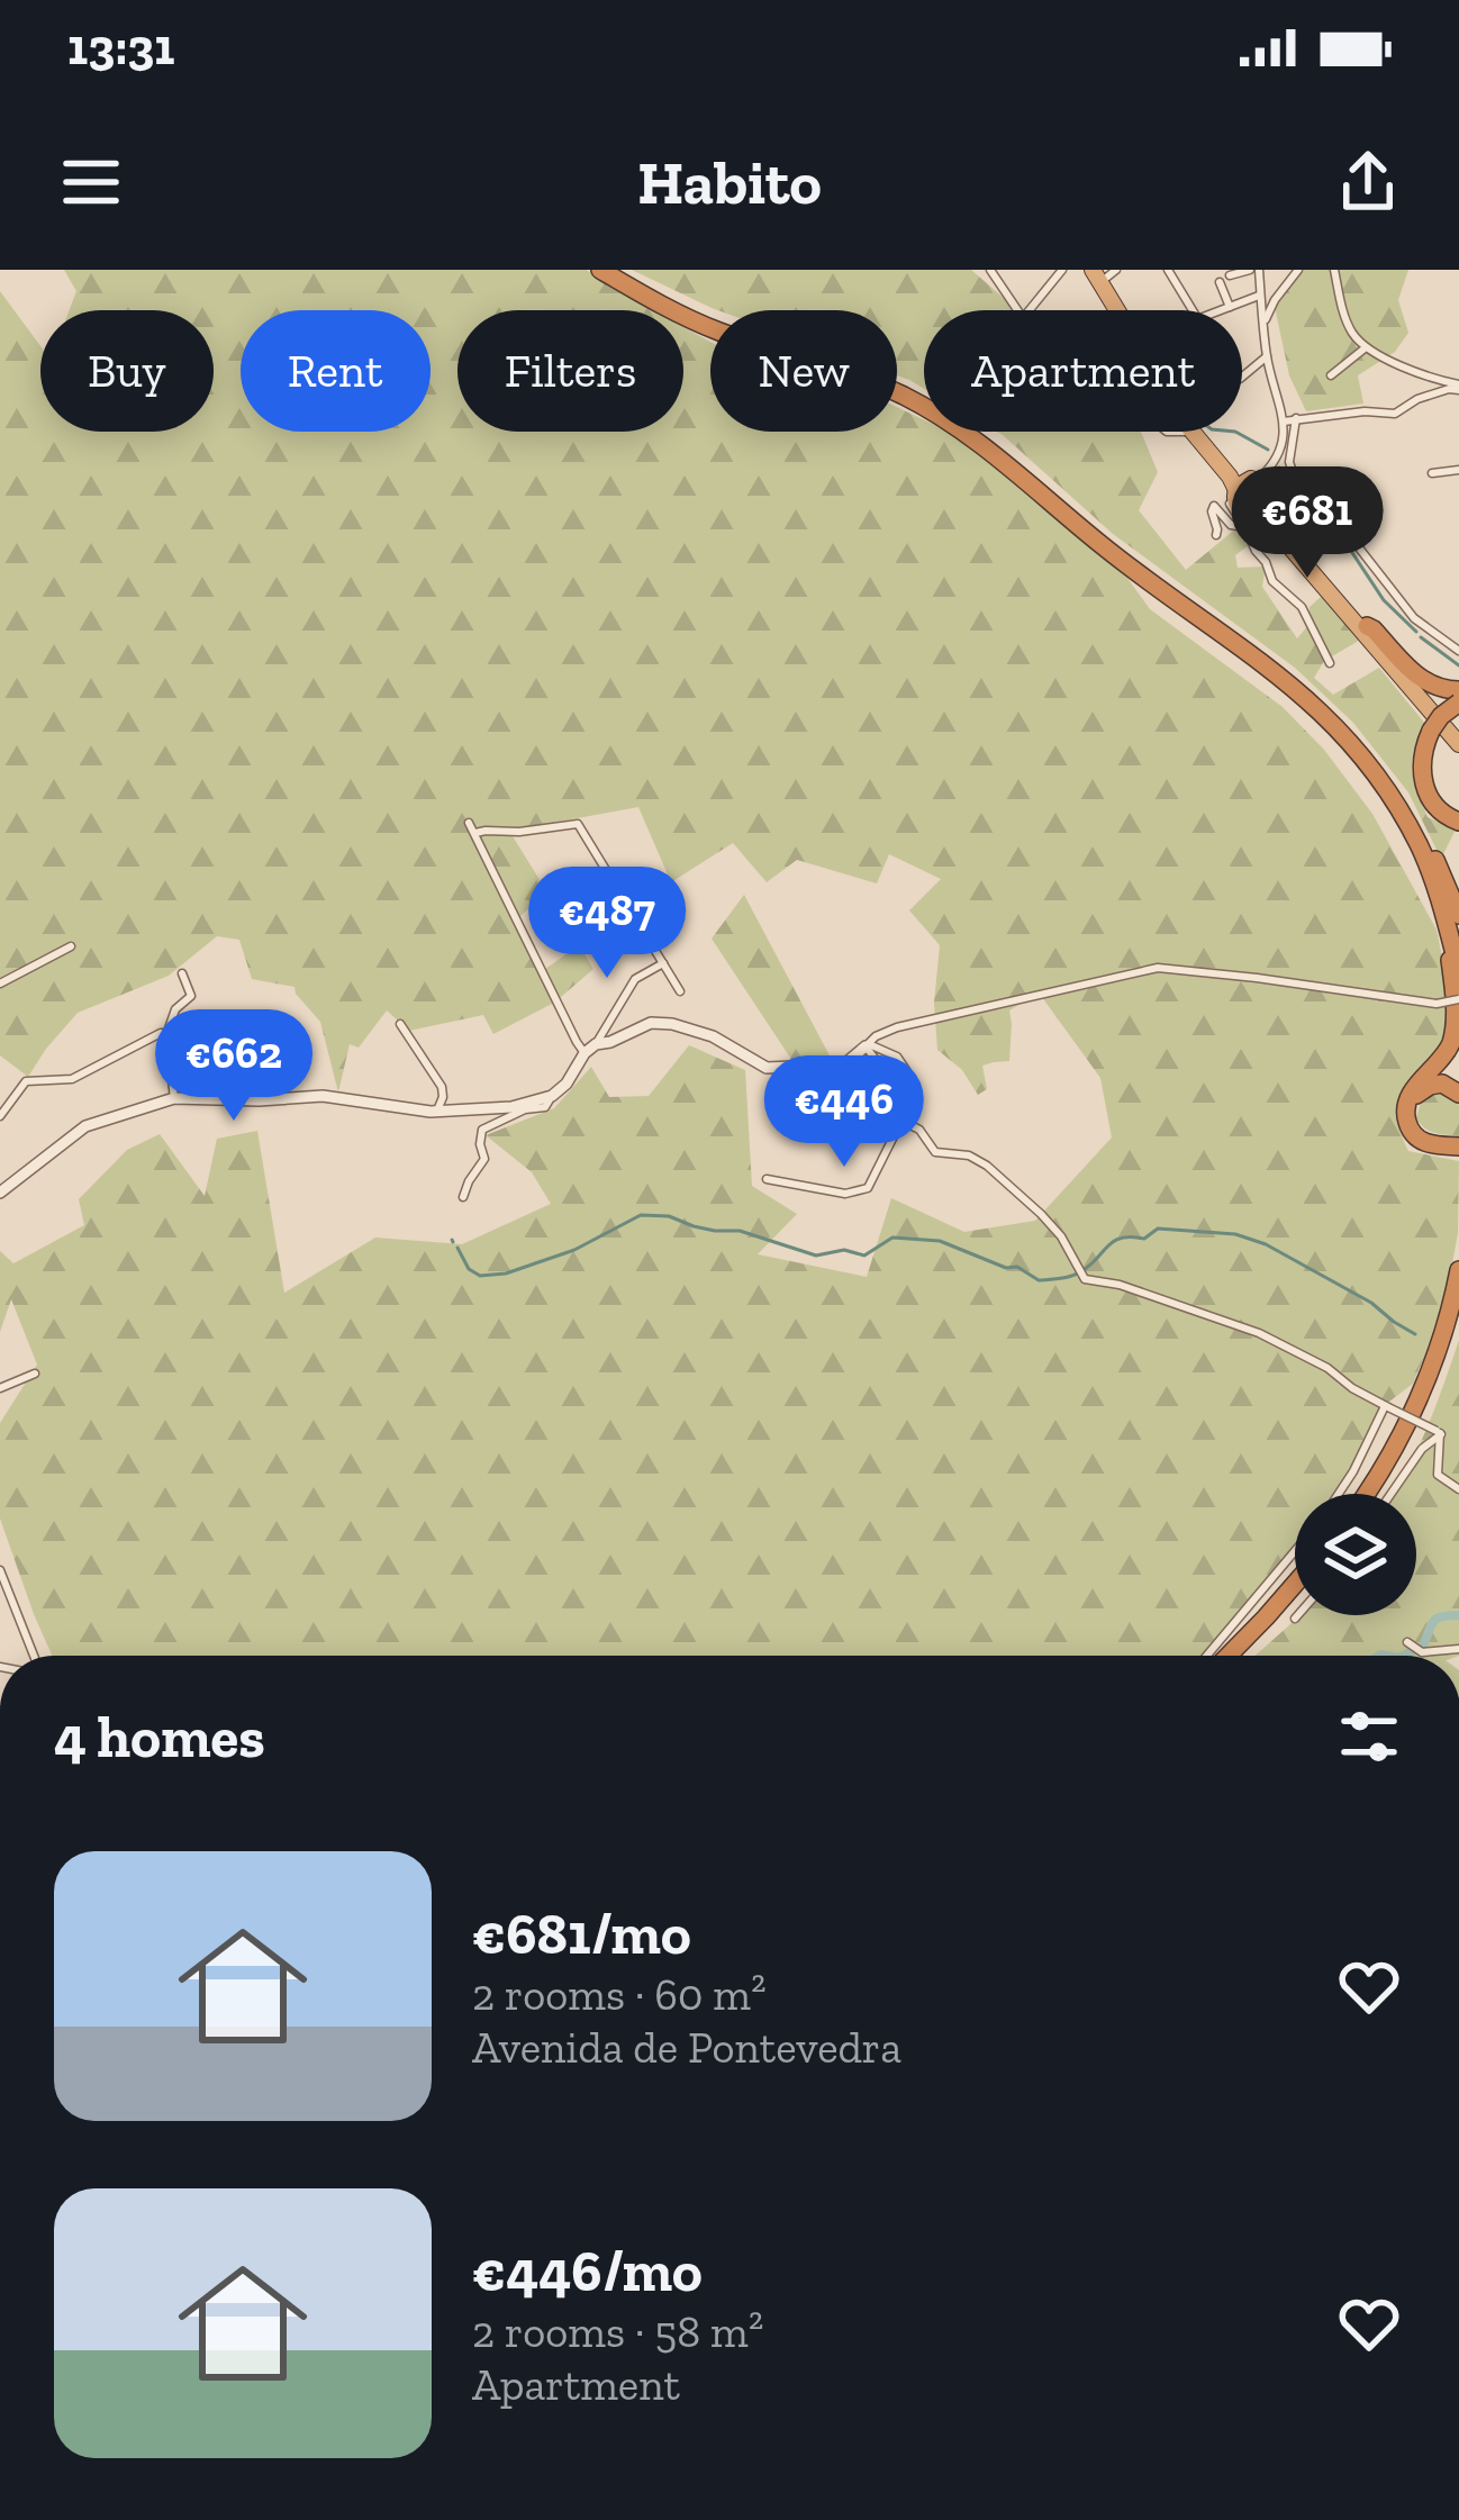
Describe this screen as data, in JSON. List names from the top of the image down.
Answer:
{
  "page": {
    "status": "13:31",
    "header": "Habito",
    "chip": [
      "Buy",
      "Rent",
      "Filters",
      "New",
      "Apartment"
    ],
    "price": [
      "€681",
      "€487",
      "€662",
      "€446"
    ],
    "heading": "4 homes",
    "list": [
      {
        "name": "€681/mo",
        "note": "2 rooms · 60 m² · Avenida de Pontevedra"
      },
      {
        "name": "€446/mo",
        "note": "2 rooms · 58 m² · Apartment"
      }
    ]
  }
}
